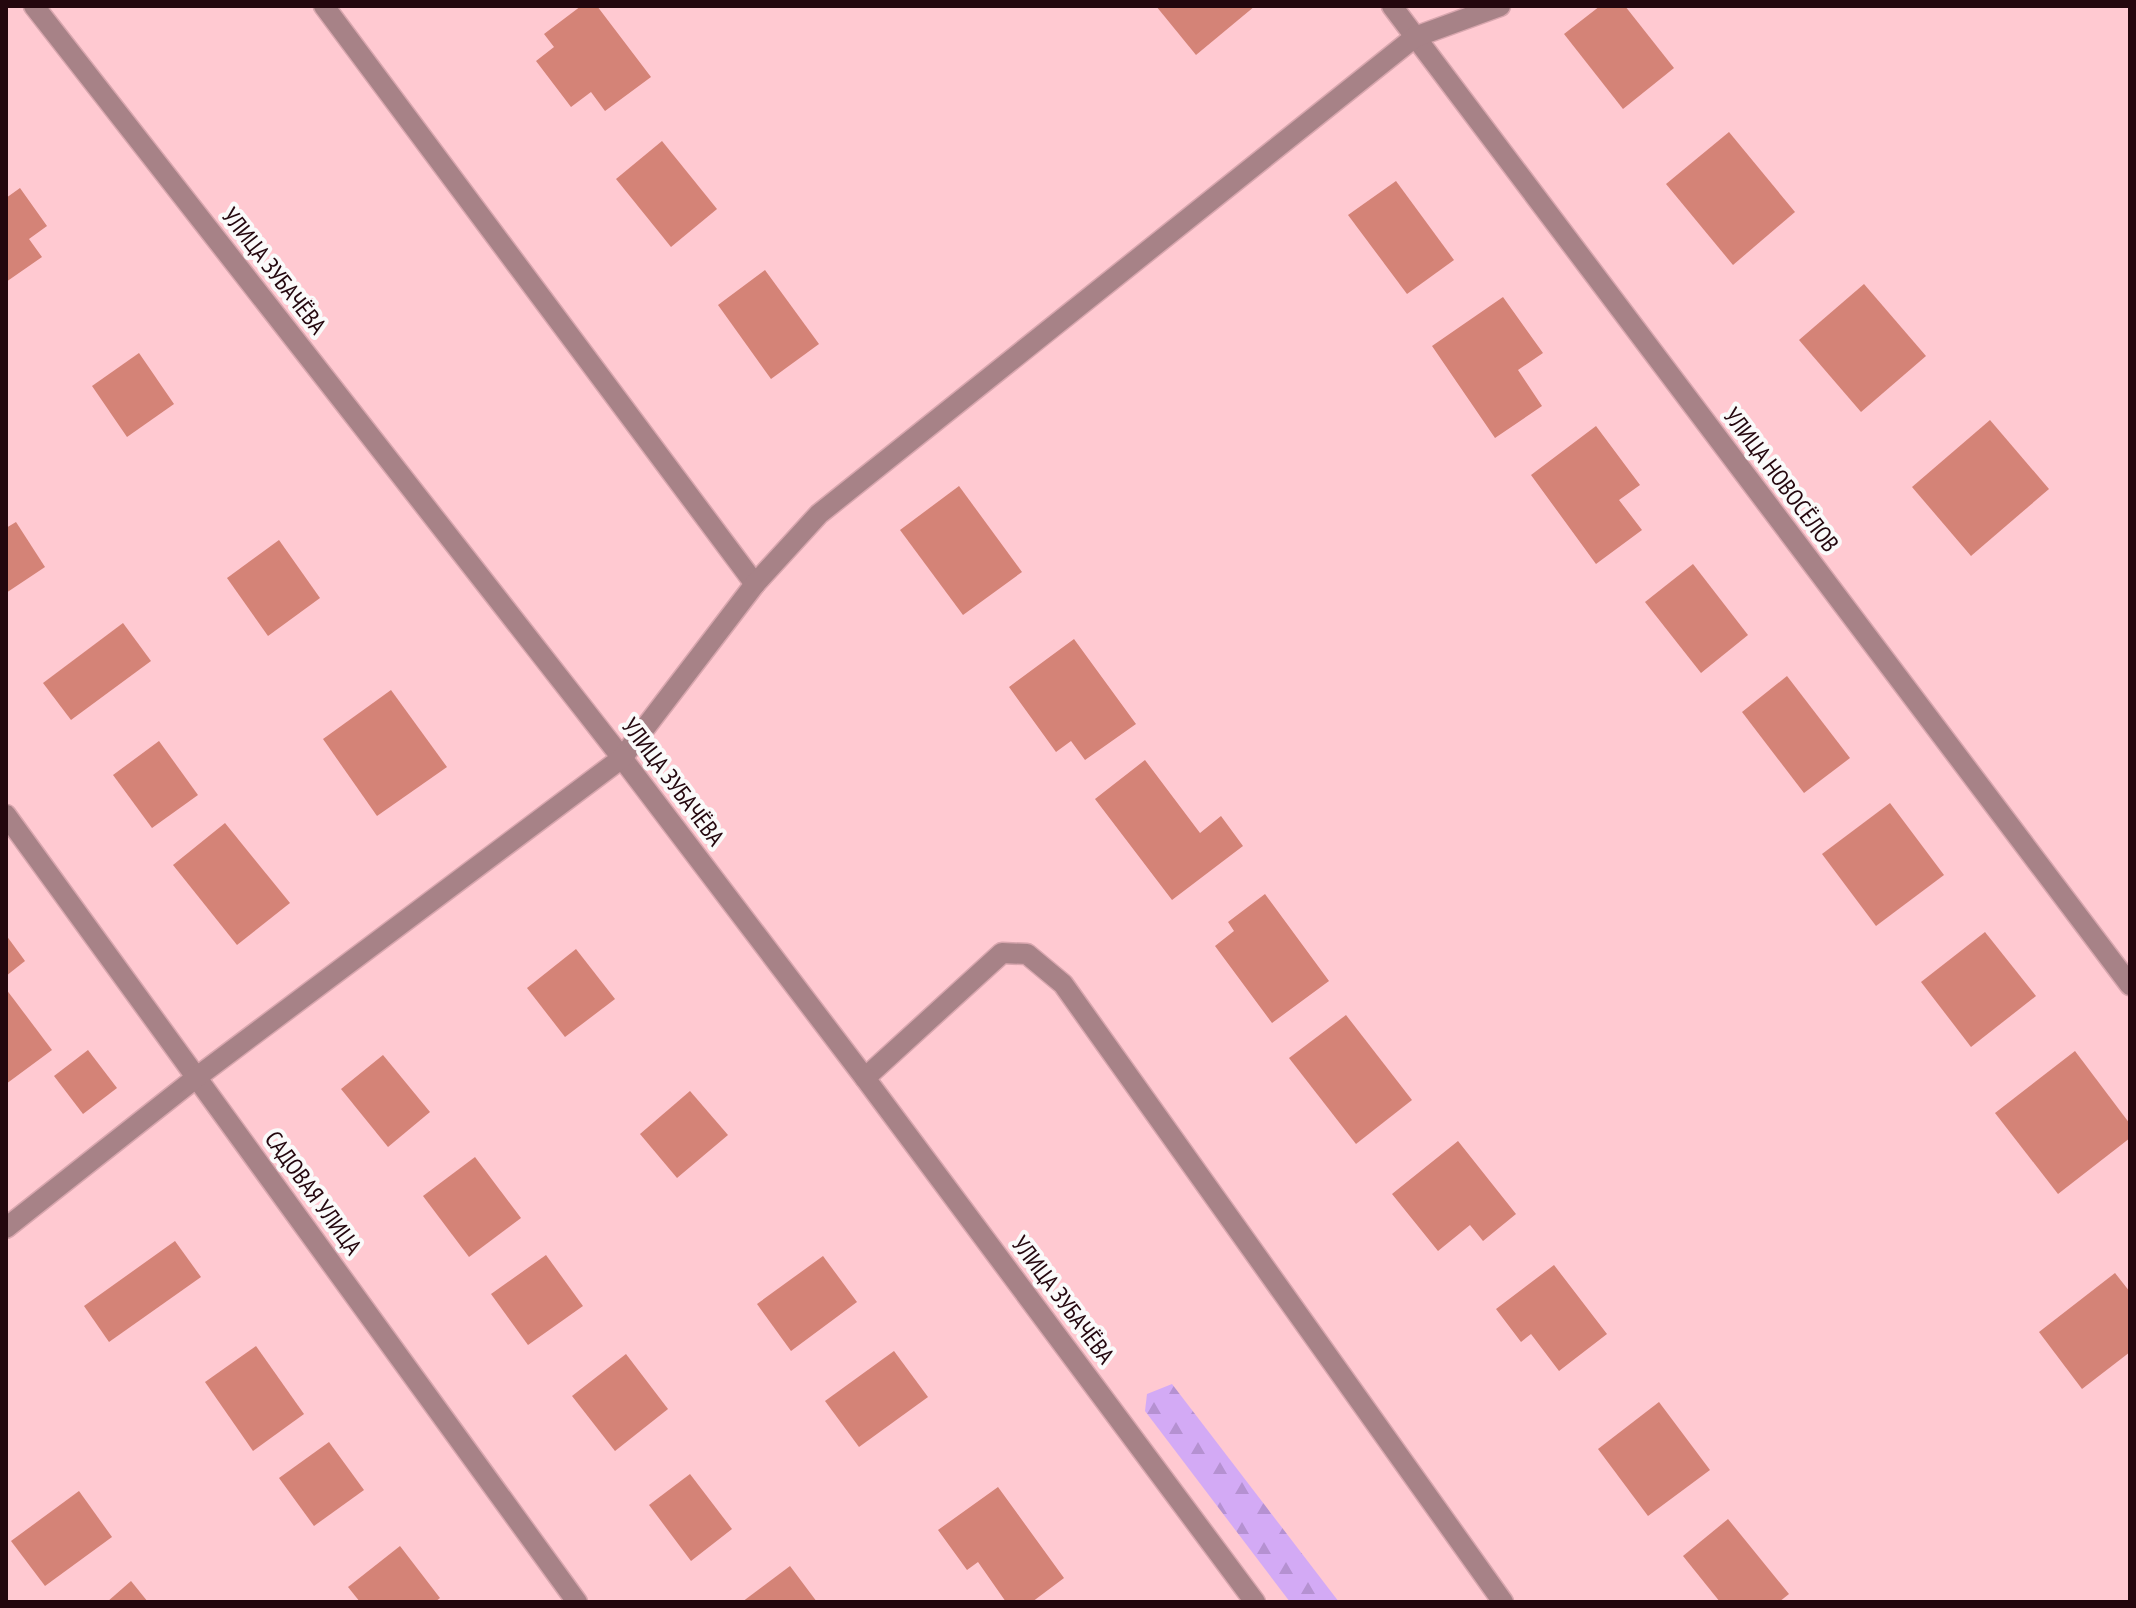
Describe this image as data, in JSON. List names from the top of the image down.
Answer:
{
  "streets": {
    "street": ["УЛИЦА ЗУБАЧЁВА", "УЛИЦА НОВОСЁЛОВ", "САДОВАЯ УЛИЦА"]
  }
}
